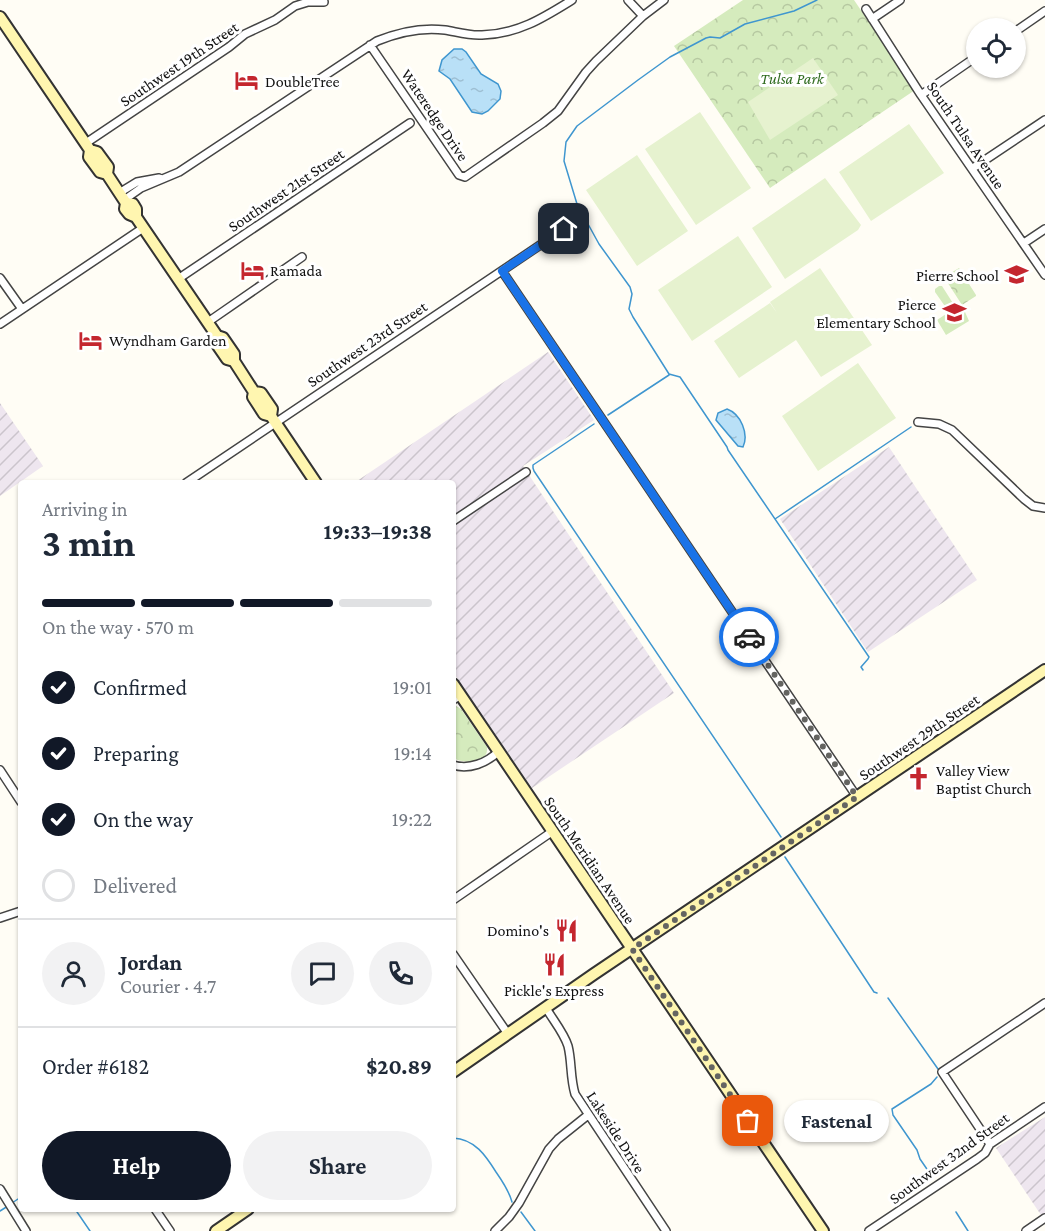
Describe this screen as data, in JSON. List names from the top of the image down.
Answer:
{
  "streets": {
    "main road": ["Southwest 29th Street", "South Meridian Avenue"],
    "street": [
      "Southwest 19th Street",
      "Wateredge Drive",
      "South Tulsa Avenue",
      "Southwest 21st Street",
      "Southwest 23rd Street",
      "Lakeside Drive",
      "Southwest 32nd Street"
    ]
  },
  "crossings": [
    ["Southwest 29th Street", "South Meridian Avenue"],
    ["Southwest 29th Street", "Lakeside Drive"]
  ],
  "parks": ["Tulsa Park"],
  "places": {
    "hotel": ["DoubleTree", "Ramada", "Wyndham Garden"],
    "school or university": ["Pierre School", "Pierce Elementary School"],
    "church": ["Valley View Baptist Church"],
    "restaurant": ["Domino's", "Pickle's Express"],
    "other": ["Fastenal"]
  },
  "page": {
    "heading": ["3 min", "Arriving in", "19:33–19:38"],
    "panel": [
      "Jordan",
      "Courier · 4.7",
      "Order #6182",
      "$20.89"
    ],
    "bar": "On the way · 570 m",
    "list": [
      ["Confirmed", "19:01"],
      ["Preparing", "19:14"],
      ["On the way", "19:22"],
      "Delivered"
    ],
    "bubble": "Fastenal",
    "buttons": ["Help", "Share"]
  }
}
